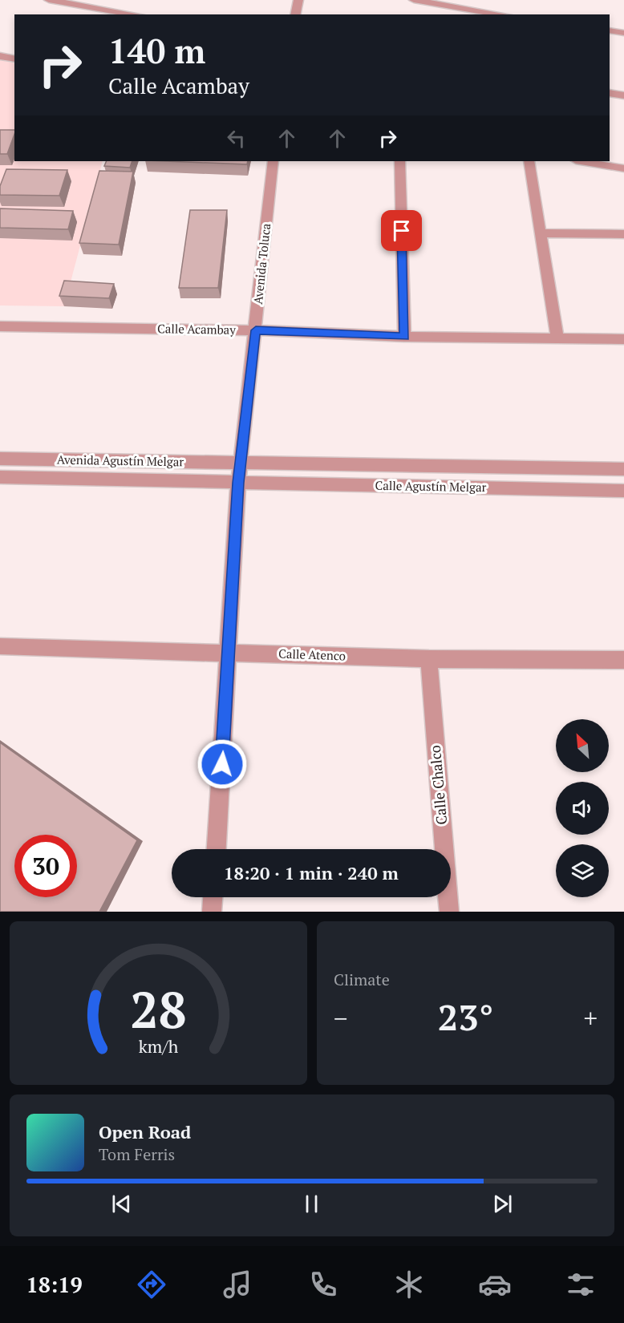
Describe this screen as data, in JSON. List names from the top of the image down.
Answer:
{
  "streets": {
    "street": [
      "Avenida Toluca",
      "Calle Acambay",
      "Avenida Agustín Melgar",
      "Calle Agustín Melgar",
      "Calle Atenco",
      "Calle Chalco"
    ]
  },
  "crossings": [
    ["Avenida Toluca", "Calle Acambay"],
    ["Avenida Toluca", "Avenida Agustín Melgar"],
    ["Avenida Toluca", "Calle Agustín Melgar"],
    ["Avenida Toluca", "Calle Atenco"],
    ["Avenida Agustín Melgar", "Calle Agustín Melgar"],
    ["Calle Atenco", "Calle Chalco"]
  ],
  "north": "top left",
  "page": {
    "turn": ["140 m", "Calle Acambay"],
    "limit": "30",
    "trip": "18:20 · 1 min · 240 m",
    "tile": "Climate",
    "heat": ["−", "23°", "+"],
    "song": ["Open Road", "Tom Ferris"],
    "tabs": "18:19",
    "gauge": ["28", "km/h"]
  }
}
